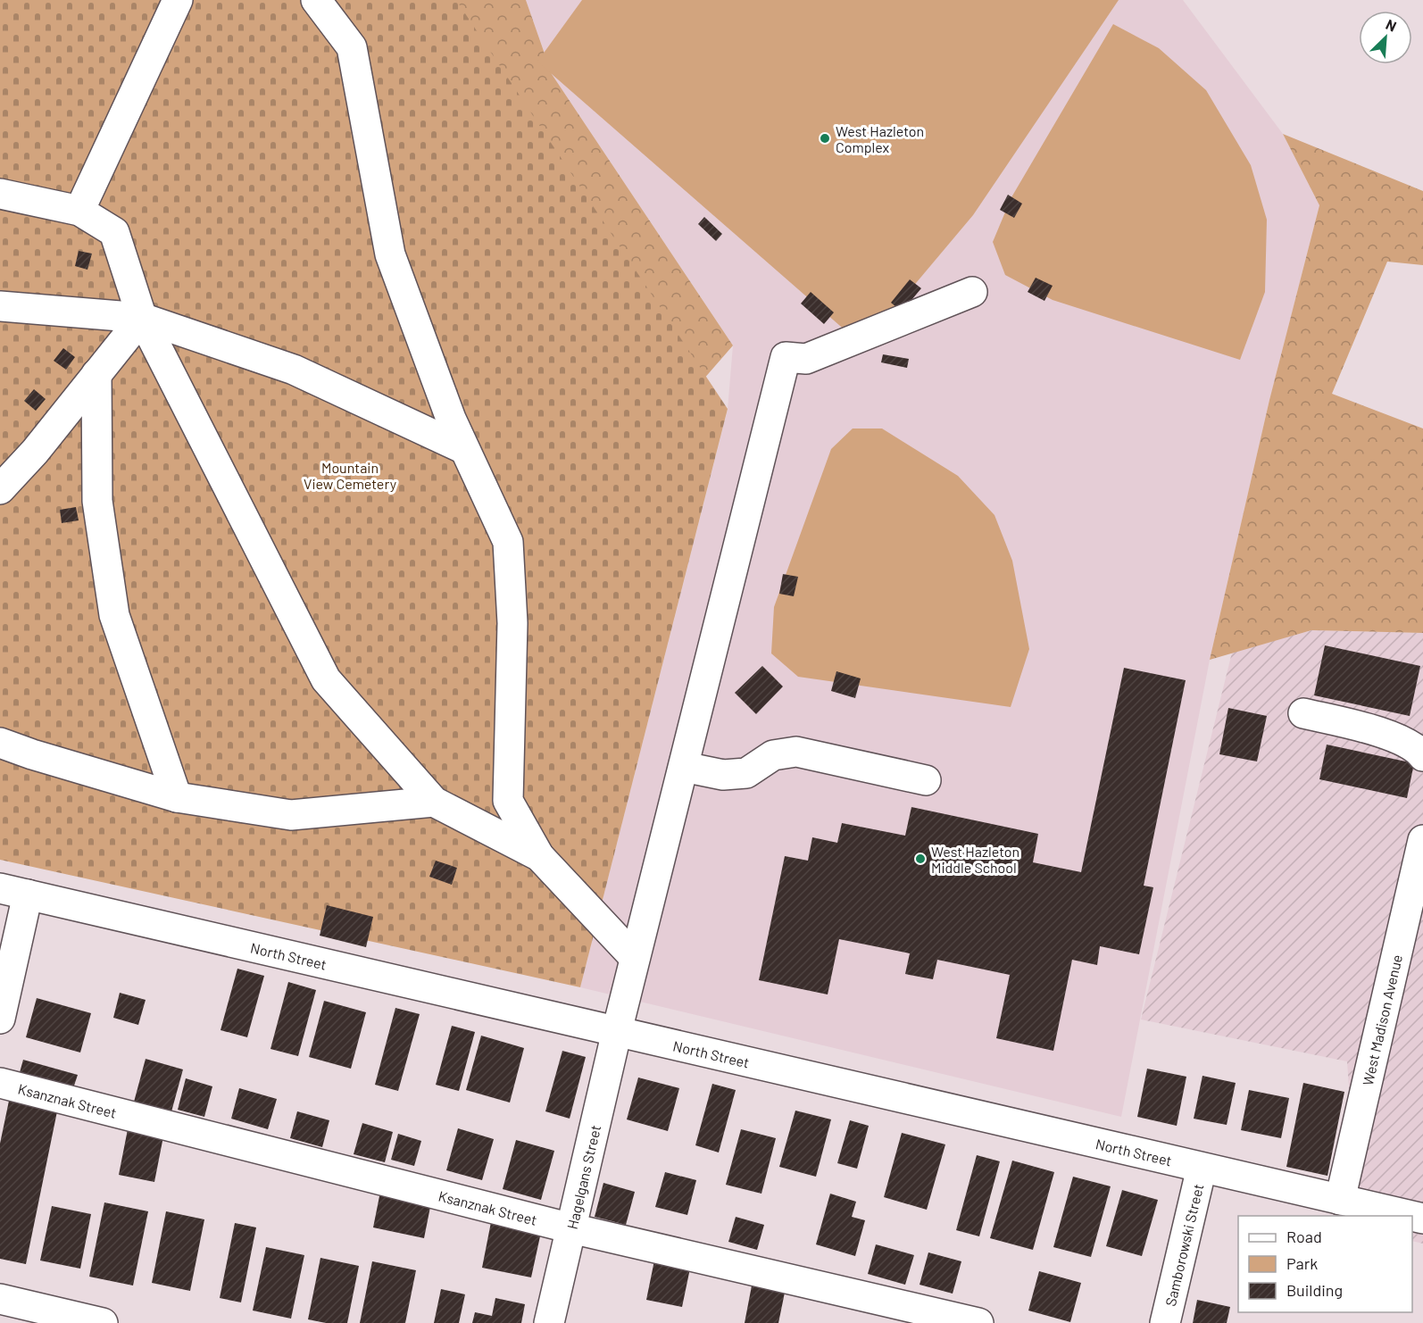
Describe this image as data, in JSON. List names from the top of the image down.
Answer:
{
  "streets": {
    "street": [
      "North Street",
      "West Madison Avenue",
      "Ksanznak Street",
      "Hagelgans Street",
      "Samborowski Street"
    ]
  },
  "crossings": [
    ["North Street", "West Madison Avenue"],
    ["North Street", "Hagelgans Street"],
    ["North Street", "Samborowski Street"],
    ["Ksanznak Street", "Hagelgans Street"]
  ],
  "parks": ["Mountain View Cemetery"],
  "places": ["West Hazleton Complex", "West Hazleton Middle School"],
  "legend": ["Road", "Park", "Building"],
  "north": "top right"
}
